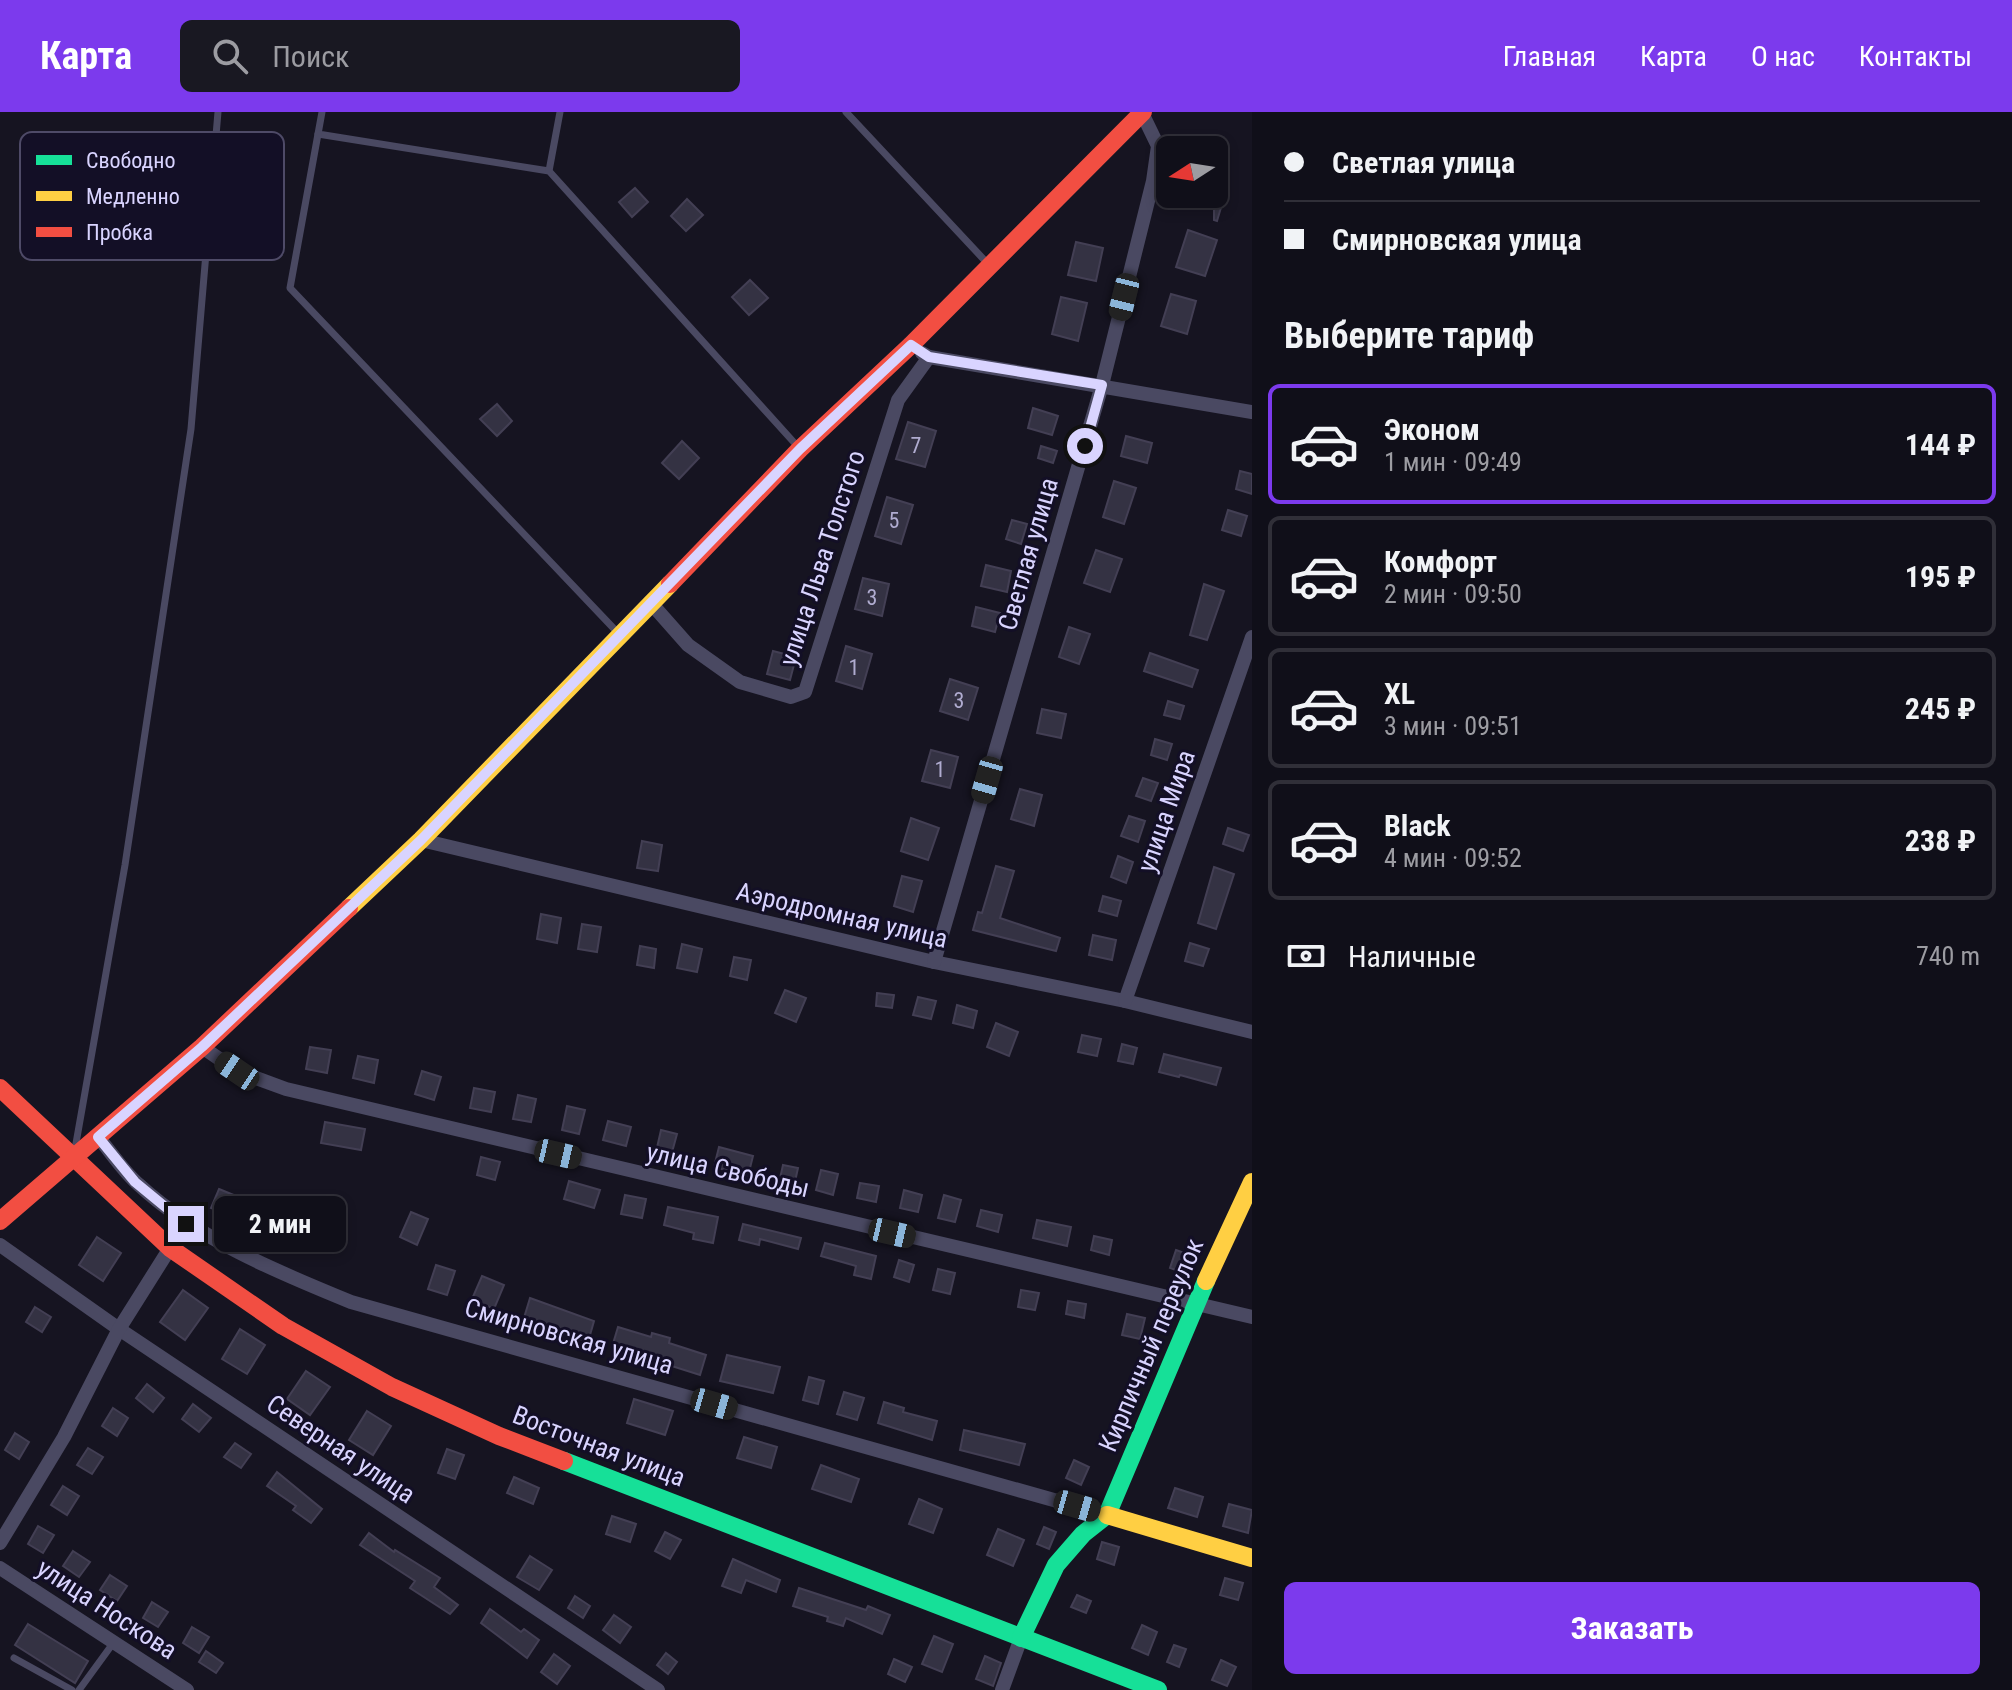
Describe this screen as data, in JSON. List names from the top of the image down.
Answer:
{
  "streets": {
    "street": [
      "Светлая улица",
      "улица Льва Толстого",
      "улица Мира",
      "Аэродромная улица",
      "улица Свободы",
      "Смирновская улица",
      "Кирпичный переулок",
      "Восточная улица",
      "Северная улица",
      "улица Носкова"
    ]
  },
  "crossings": [
    ["Светлая улица", "Аэродромная улица"],
    ["улица Мира", "Аэродромная улица"],
    ["улица Свободы", "Кирпичный переулок"],
    ["Смирновская улица", "Кирпичный переулок"],
    ["Кирпичный переулок", "Восточная улица"]
  ],
  "house_numbers": [
    "7",
    "5",
    "3",
    "1",
    "3",
    "1"
  ],
  "legend": ["Свободно", "Медленно", "Пробка"],
  "north": "left",
  "page": {
    "header": "Карта",
    "search": "Поиск",
    "nav": [
      "Главная",
      "Карта",
      "О нас",
      "Контакты"
    ],
    "banner": ["Светлая улица", "Смирновская улица"],
    "heading": "Выберите тариф",
    "list": [
      {
        "name": "Эконом",
        "note": "1 мин · 09:49",
        "value": "144 ₽"
      },
      {
        "name": "Комфорт",
        "note": "2 мин · 09:50",
        "value": "195 ₽"
      },
      {
        "name": "XL",
        "note": "3 мин · 09:51",
        "value": "245 ₽"
      },
      {
        "name": "Black",
        "note": "4 мин · 09:52",
        "value": "238 ₽"
      }
    ],
    "pay": ["Наличные", "740 m"],
    "bubble": "2 мин",
    "buttons": "Заказать"
  }
}
